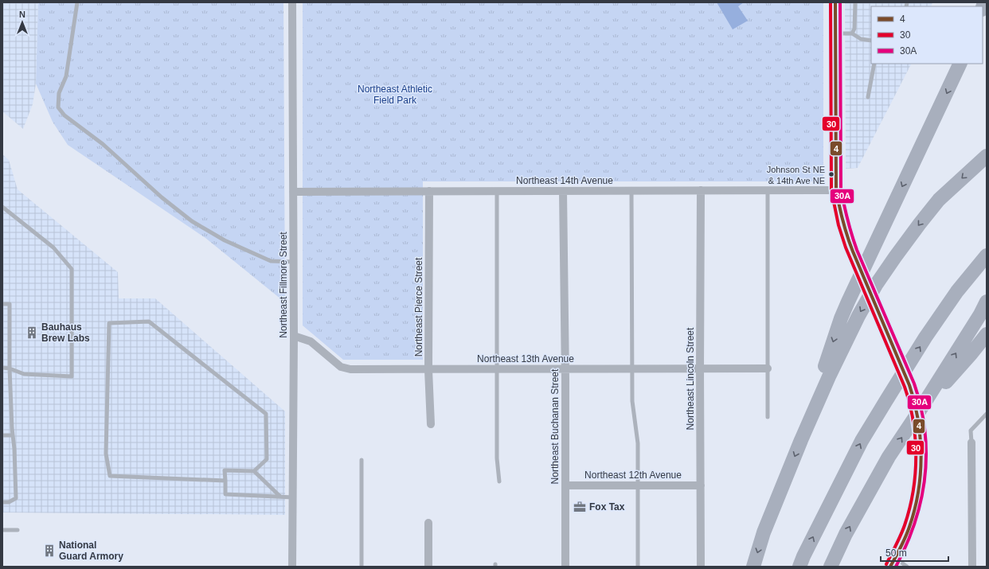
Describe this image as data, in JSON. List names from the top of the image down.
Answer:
{
  "streets": {
    "street": [
      "Northeast 14th Avenue",
      "Northeast Fillmore Street",
      "Northeast Pierce Street",
      "Northeast 13th Avenue",
      "Northeast Lincoln Street",
      "Northeast Buchanan Street",
      "Northeast 12th Avenue"
    ]
  },
  "crossings": [
    ["Northeast 14th Avenue", "Northeast Fillmore Street"],
    ["Northeast 14th Avenue", "Northeast Pierce Street"],
    ["Northeast 14th Avenue", "Northeast Lincoln Street"],
    ["Northeast 14th Avenue", "Northeast Buchanan Street"],
    ["Northeast Fillmore Street", "Northeast 13th Avenue"],
    ["Northeast Pierce Street", "Northeast 13th Avenue"],
    ["Northeast 13th Avenue", "Northeast Lincoln Street"],
    ["Northeast 13th Avenue", "Northeast Buchanan Street"],
    ["Northeast Lincoln Street", "Northeast 12th Avenue"],
    ["Northeast Buchanan Street", "Northeast 12th Avenue"]
  ],
  "parks": ["Northeast Athletic Field Park"],
  "places": {
    "other": ["Johnson St NE & 14th Ave NE"],
    "building": ["Bauhaus Brew Labs", "National Guard Armory"],
    "office": ["Fox Tax"]
  },
  "lines": ["transit line 4", "transit line 30", "transit line 30A"],
  "legend": ["4", "30", "30A"],
  "scale_bar": "50 m",
  "north": "top"
}
